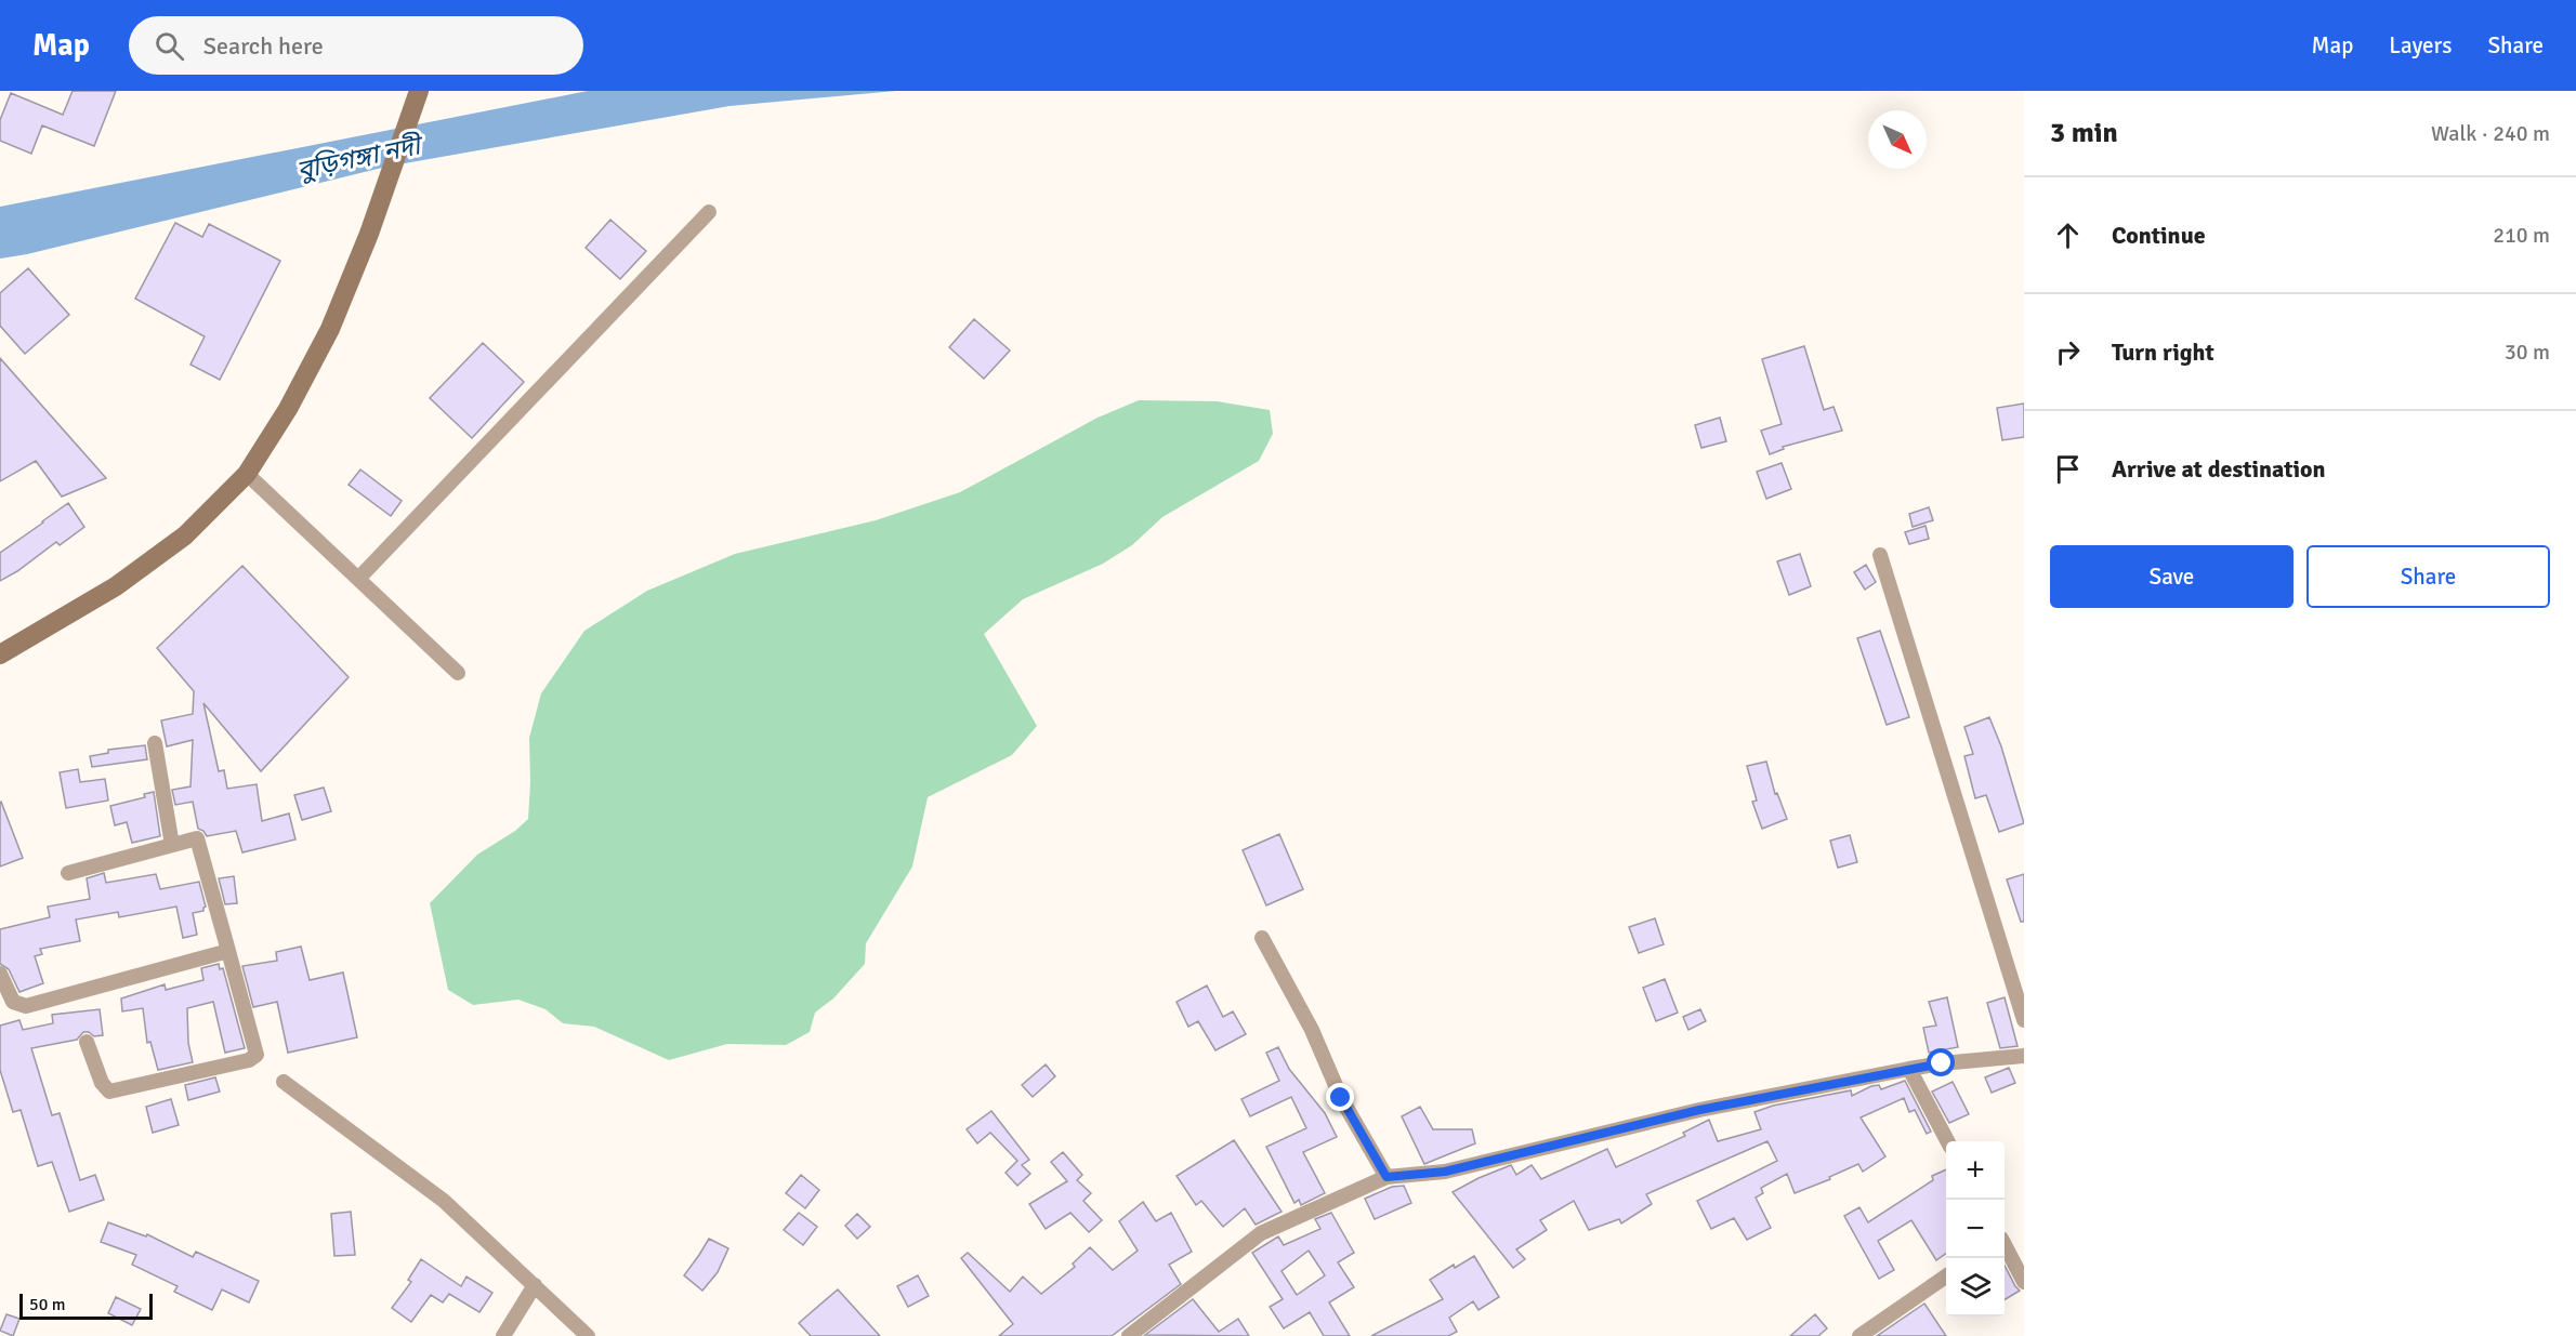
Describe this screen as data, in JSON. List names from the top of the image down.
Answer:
{
  "water": ["বুড়িগঙ্গা নদী"],
  "scale_bar": "50 m",
  "north": "bottom right",
  "page": {
    "header": "Map",
    "search": "Search here",
    "nav": ["Map", "Layers", "Share"],
    "heading": ["3 min", "Walk · 240 m"],
    "list": [
      ["Continue", "210 m"],
      ["Turn right", "30 m"],
      "Arrive at destination"
    ],
    "buttons": ["Save", "Share"],
    "map_buttons": ["+", "−"],
    "scale": "50 m"
  }
}
